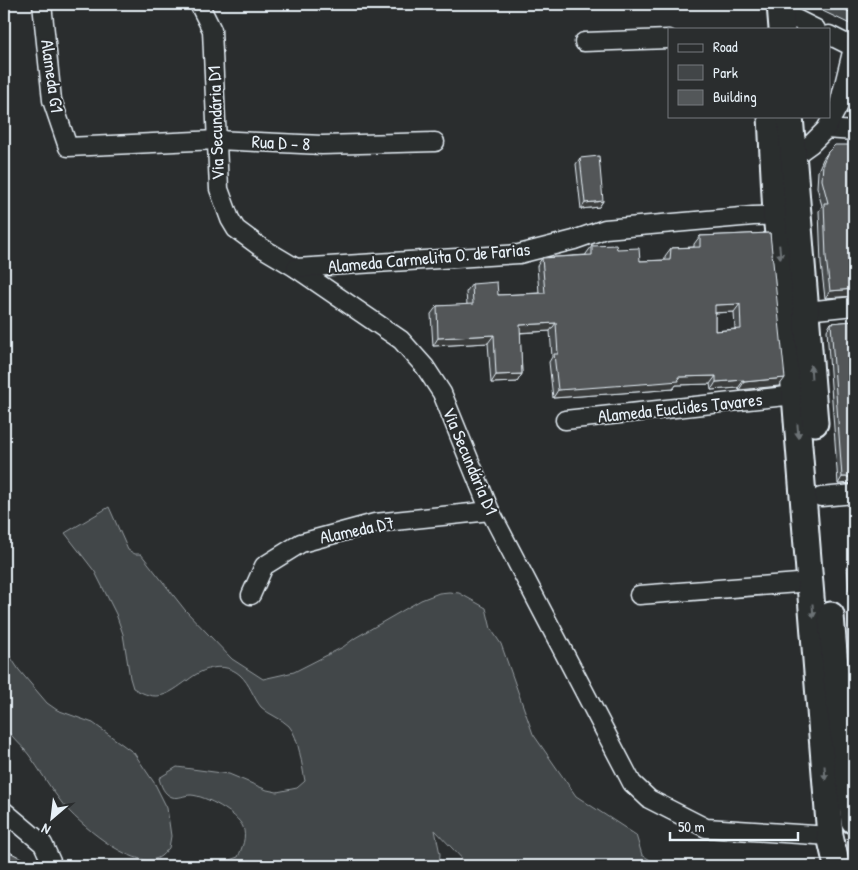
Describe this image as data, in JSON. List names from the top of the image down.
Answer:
{
  "streets": {
    "street": [
      "Alameda G1",
      "Via Secundária D1",
      "Rua D - 8",
      "Alameda Carmelita O. de Farias",
      "Alameda Euclides Tavares",
      "Alameda D7"
    ]
  },
  "crossings": [
    ["Alameda G1", "Rua D - 8"],
    ["Via Secundária D1", "Rua D - 8"],
    ["Via Secundária D1", "Alameda Carmelita O. de Farias"],
    ["Via Secundária D1", "Alameda D7"]
  ],
  "legend": ["Road", "Park", "Building"],
  "scale_bar": "50 m",
  "north": "bottom left"
}
